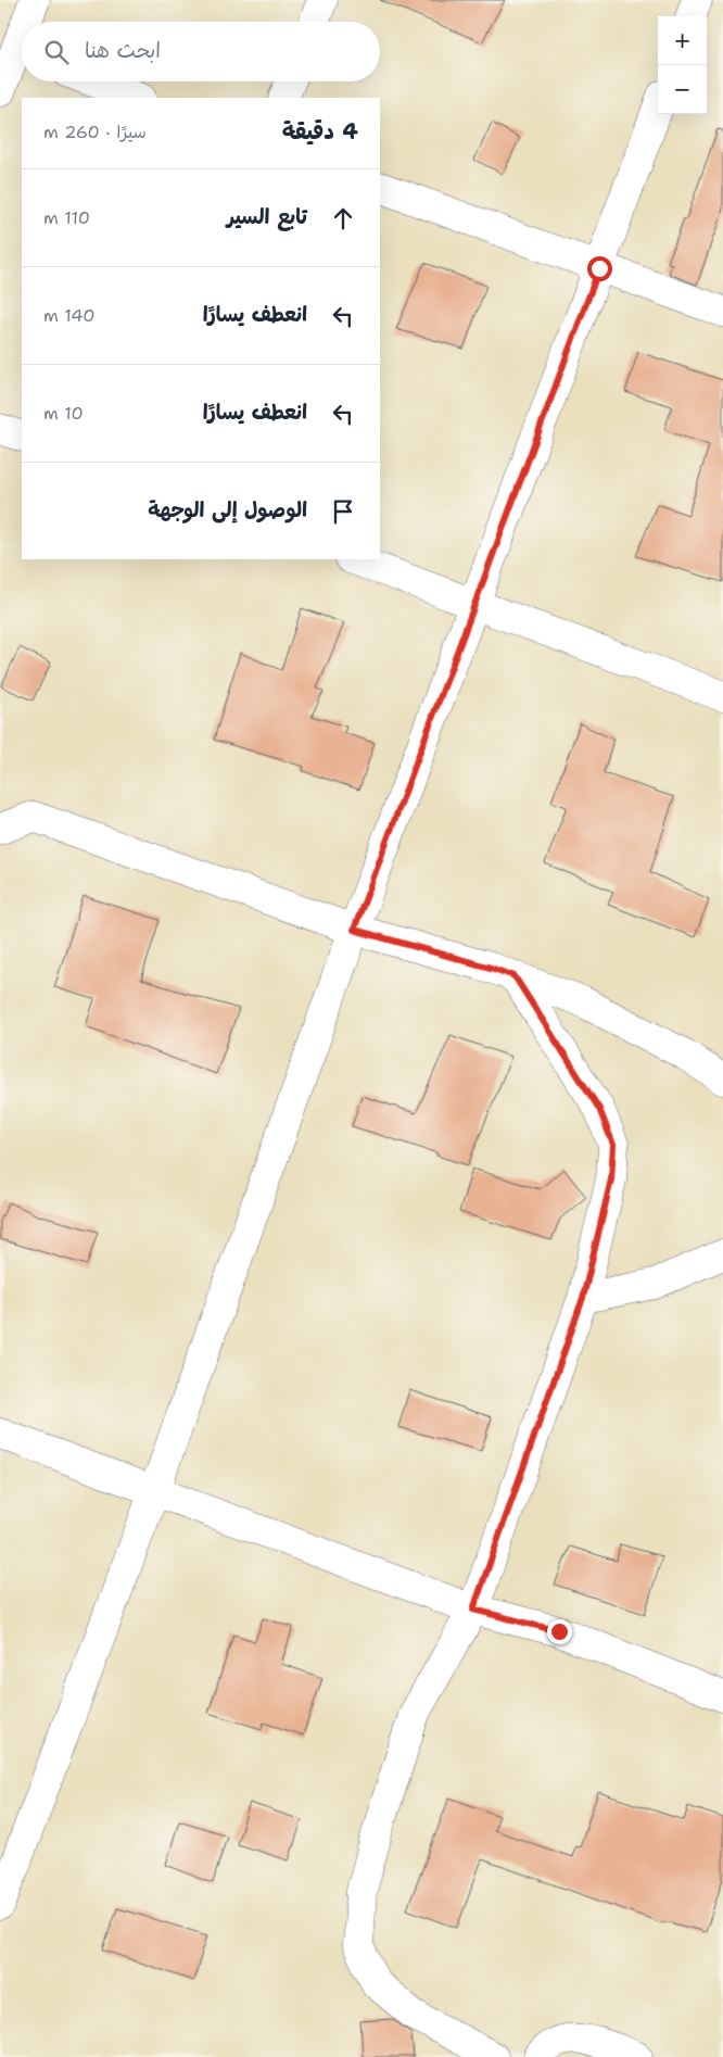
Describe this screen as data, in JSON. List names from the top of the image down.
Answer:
{
  "page": {
    "map_buttons": ["+", "−"],
    "search": "ابحث هنا",
    "heading": ["4 دقيقة", "سيرًا · 260 m"],
    "list": [
      ["تابع السير", "110 m"],
      ["انعطف يسارًا", "140 m"],
      ["انعطف يسارًا", "10 m"],
      "الوصول إلى الوجهة"
    ]
  }
}
